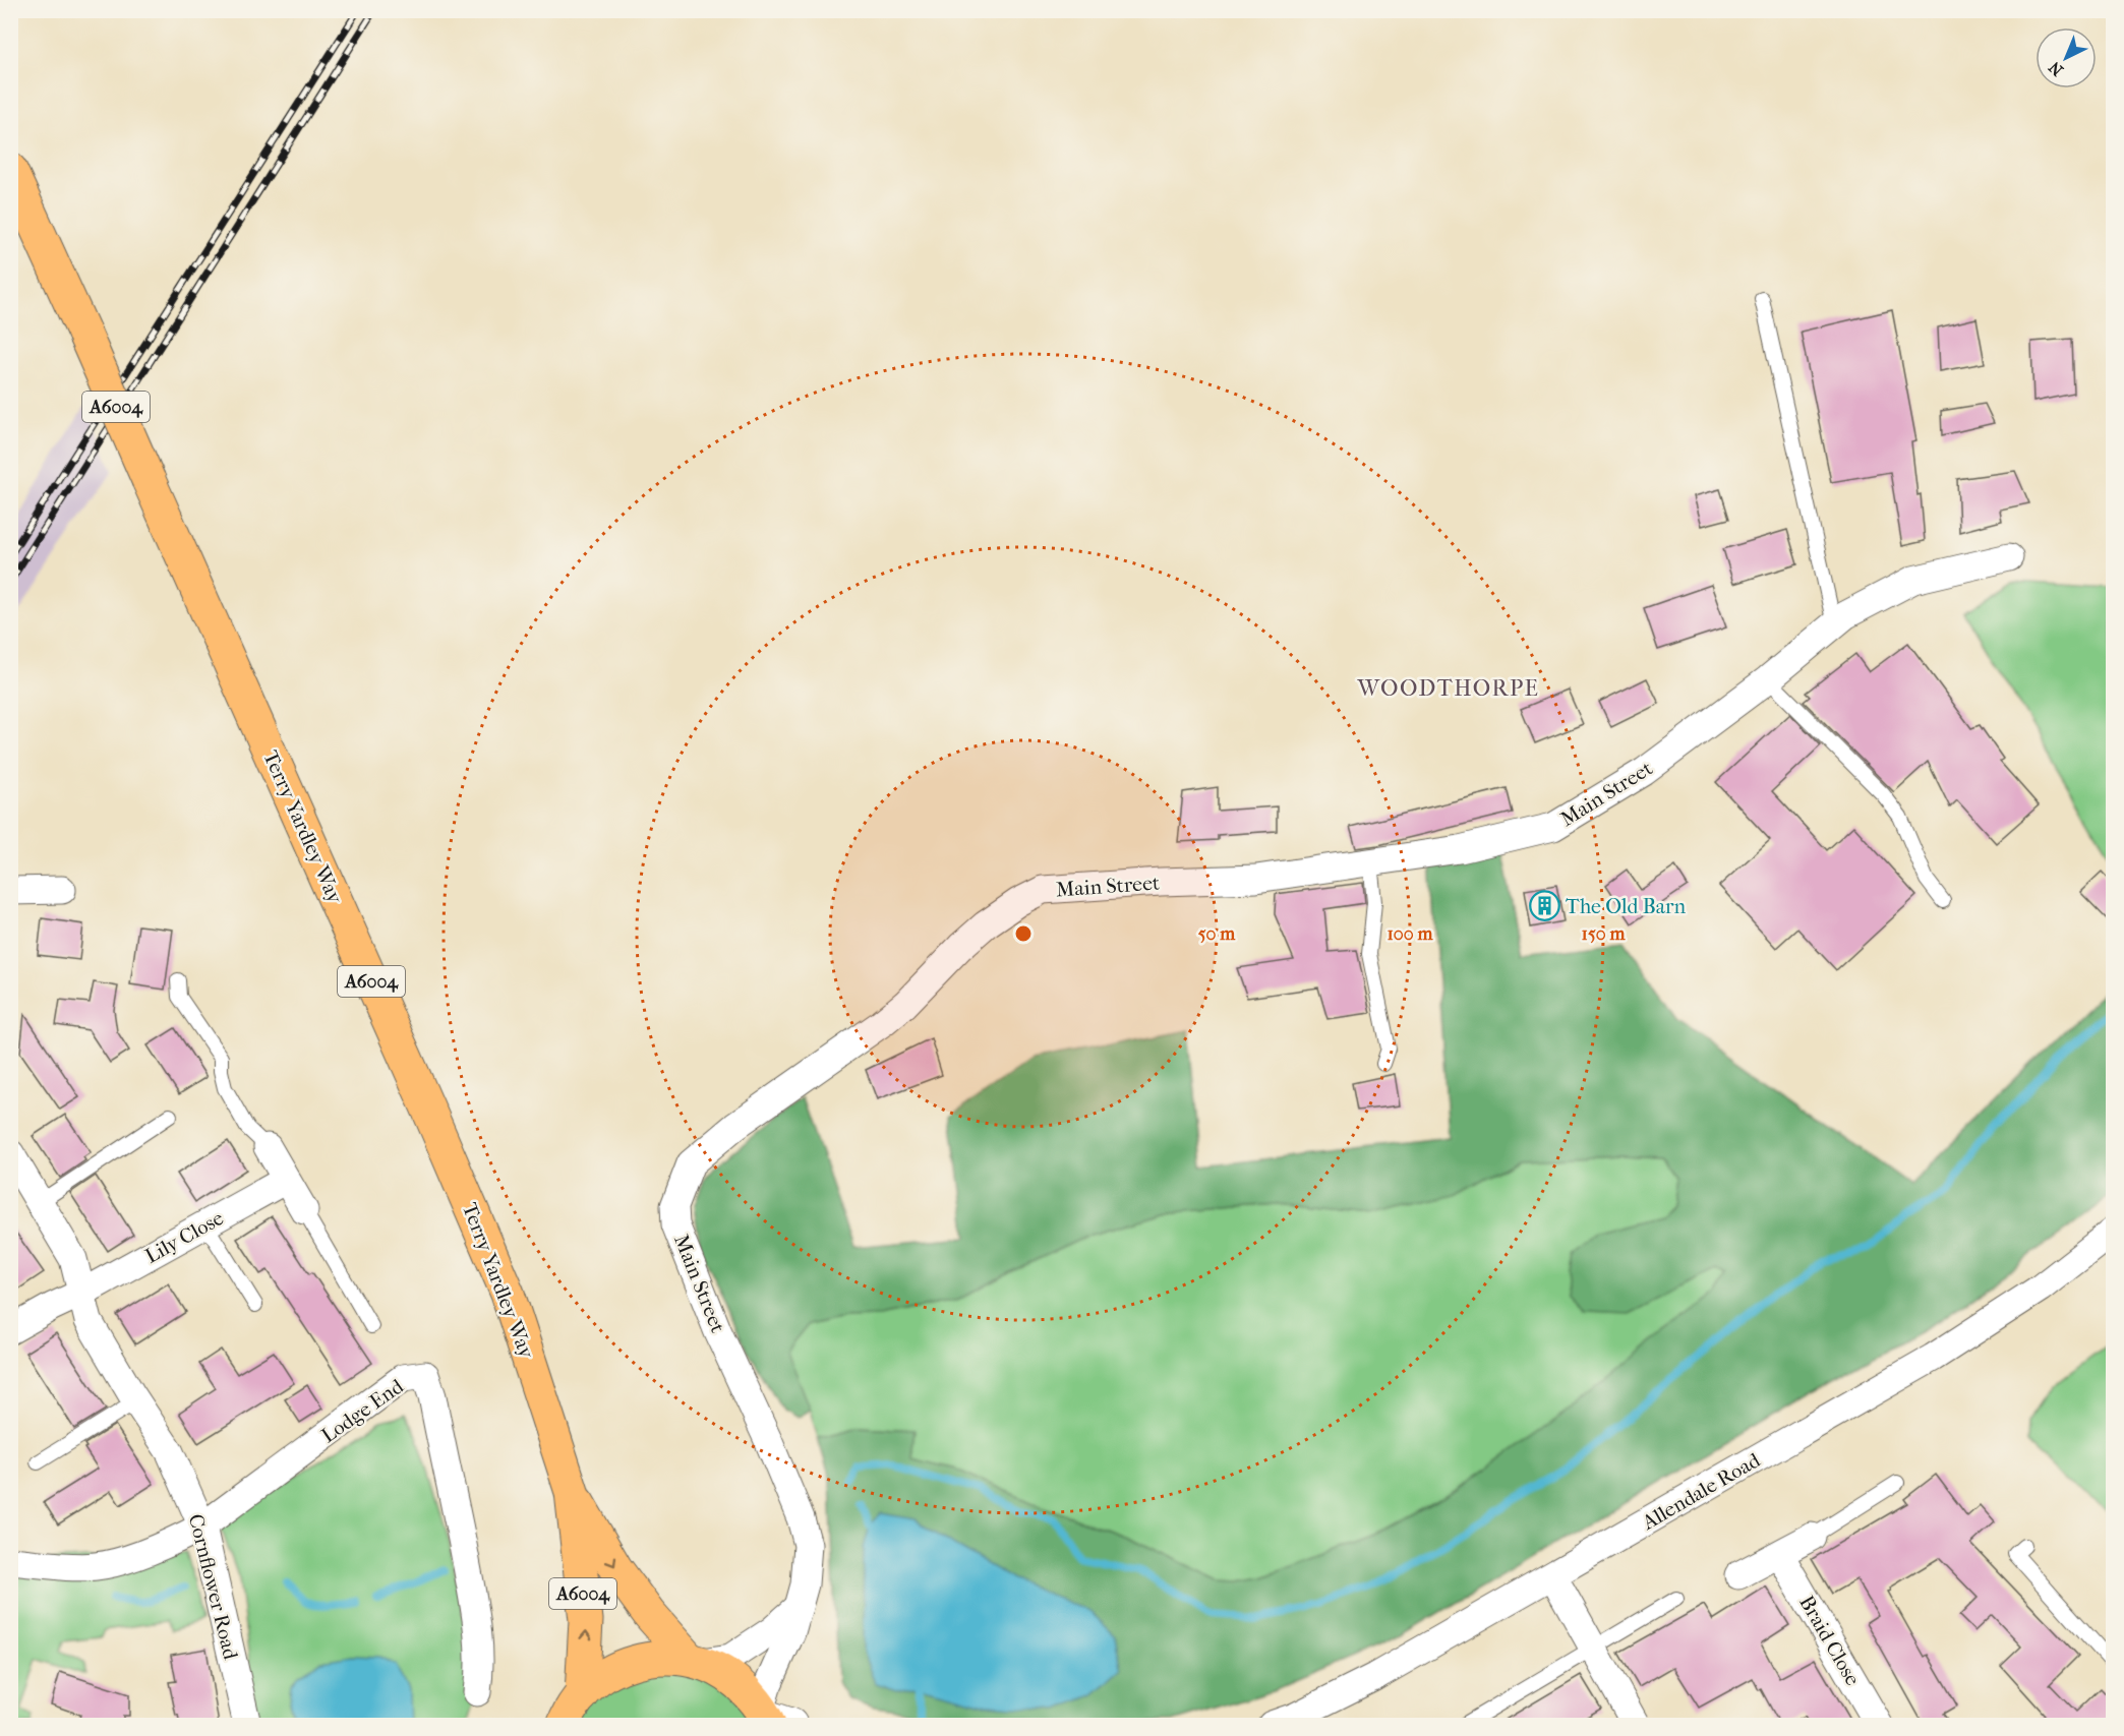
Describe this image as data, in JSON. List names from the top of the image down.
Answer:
{
  "streets": {
    "main road": ["A6004", "Terry Yardley Way"],
    "street": [
      "Main Street",
      "Lily Close",
      "Lodge End",
      "Allendale Road",
      "Cornflower Road",
      "Braid Close"
    ]
  },
  "crossings": [
    ["A6004", "Main Street"],
    ["A6004", "Terry Yardley Way"],
    ["Lily Close", "Cornflower Road"],
    ["Lodge End", "Cornflower Road"]
  ],
  "districts": ["WOODTHORPE"],
  "places": {
    "building": ["The Old Barn"]
  },
  "north": "bottom left",
  "rings": ["50 m", "100 m", "150 m"]
}
